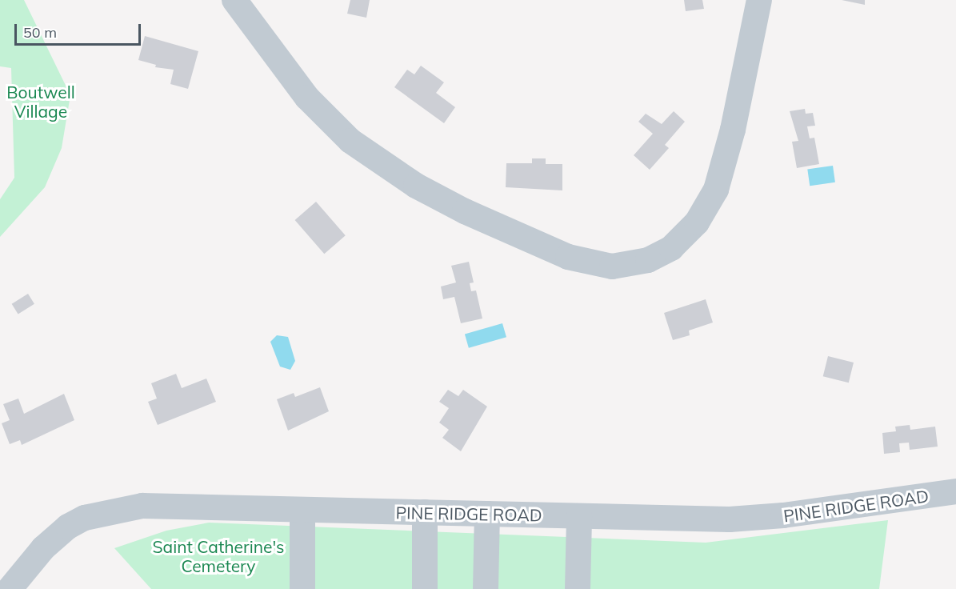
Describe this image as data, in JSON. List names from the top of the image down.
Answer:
{
  "streets": {
    "street": ["PINE RIDGE ROAD"]
  },
  "parks": ["Boutwell Village", "Saint Catherine's Cemetery"],
  "scale_bar": "50 m"
}
